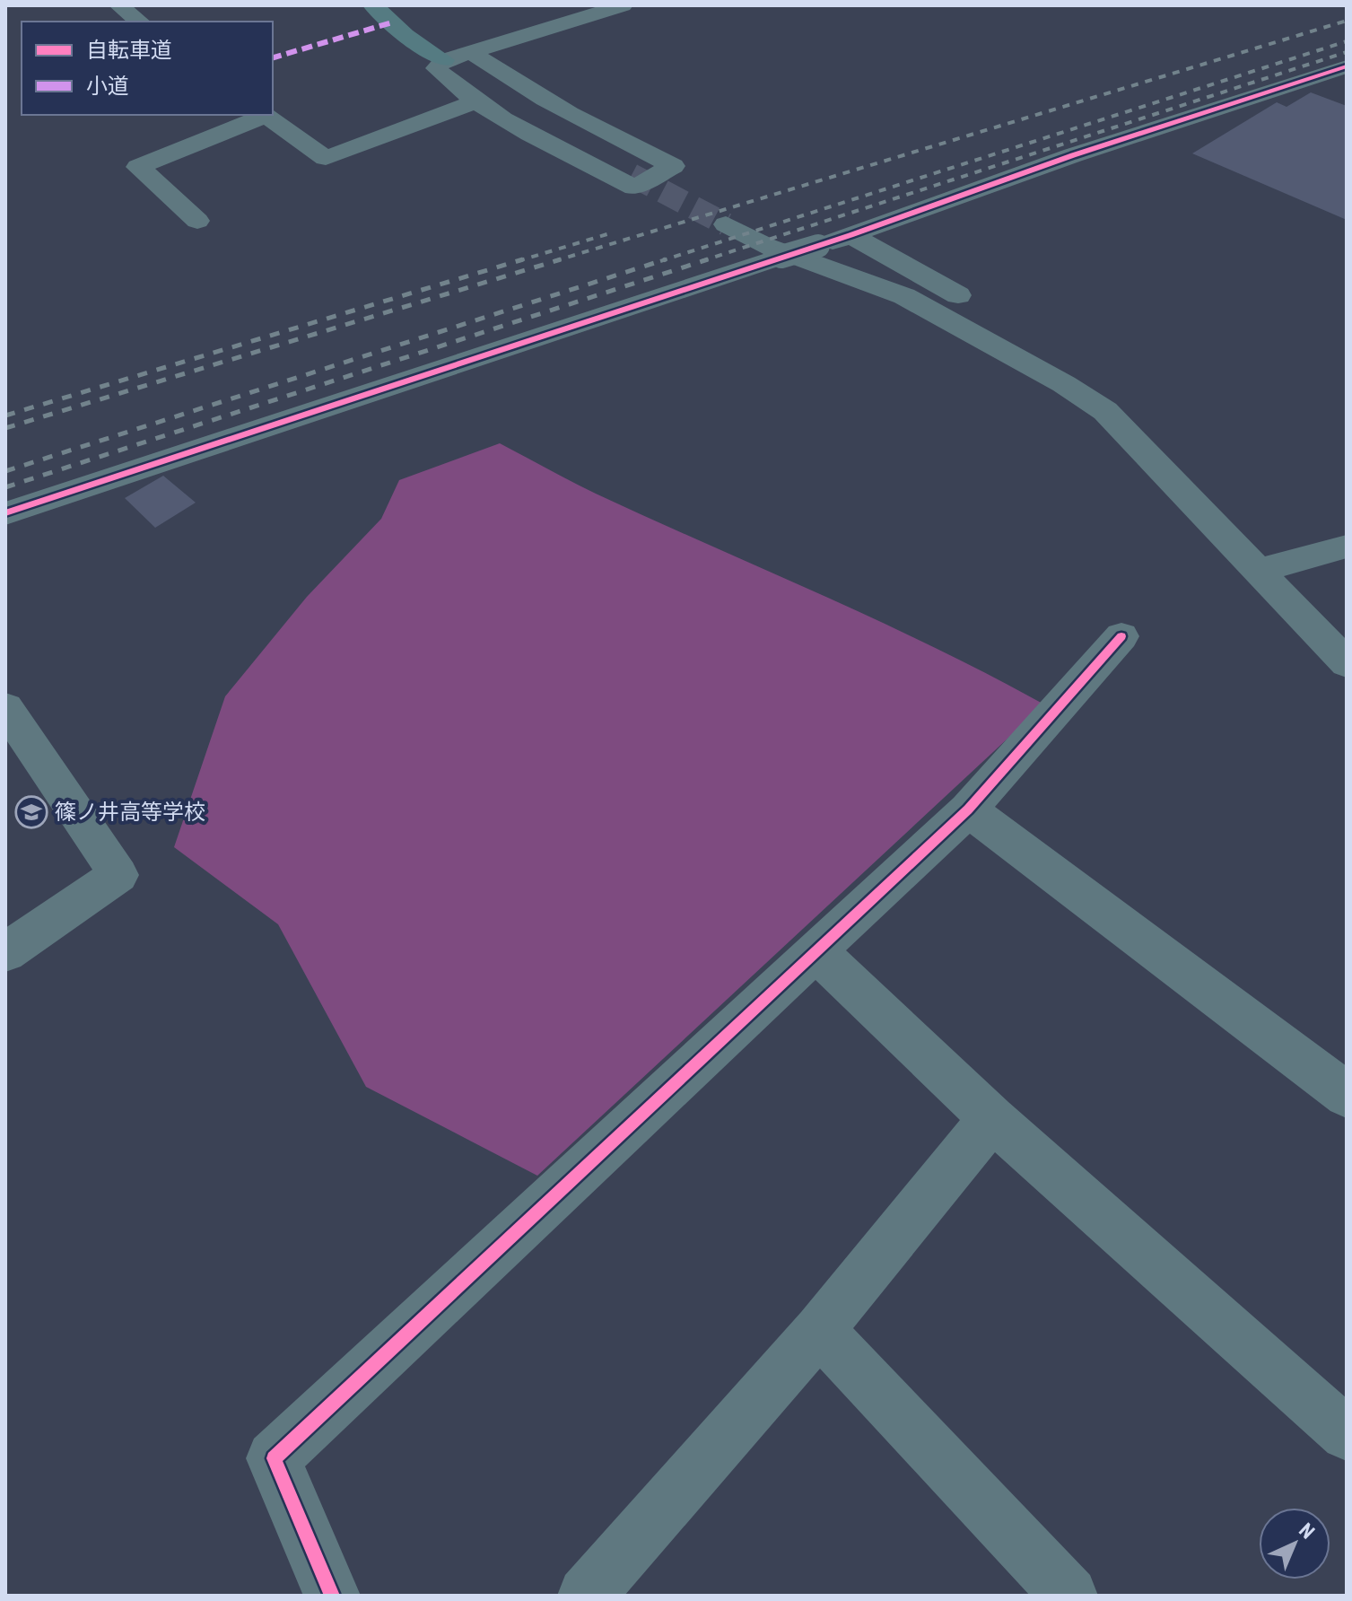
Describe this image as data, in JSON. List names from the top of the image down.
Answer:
{
  "places": {
    "school or university": ["篠ノ井高等学校"]
  },
  "legend": ["自転車道", "小道"],
  "north": "top right"
}
